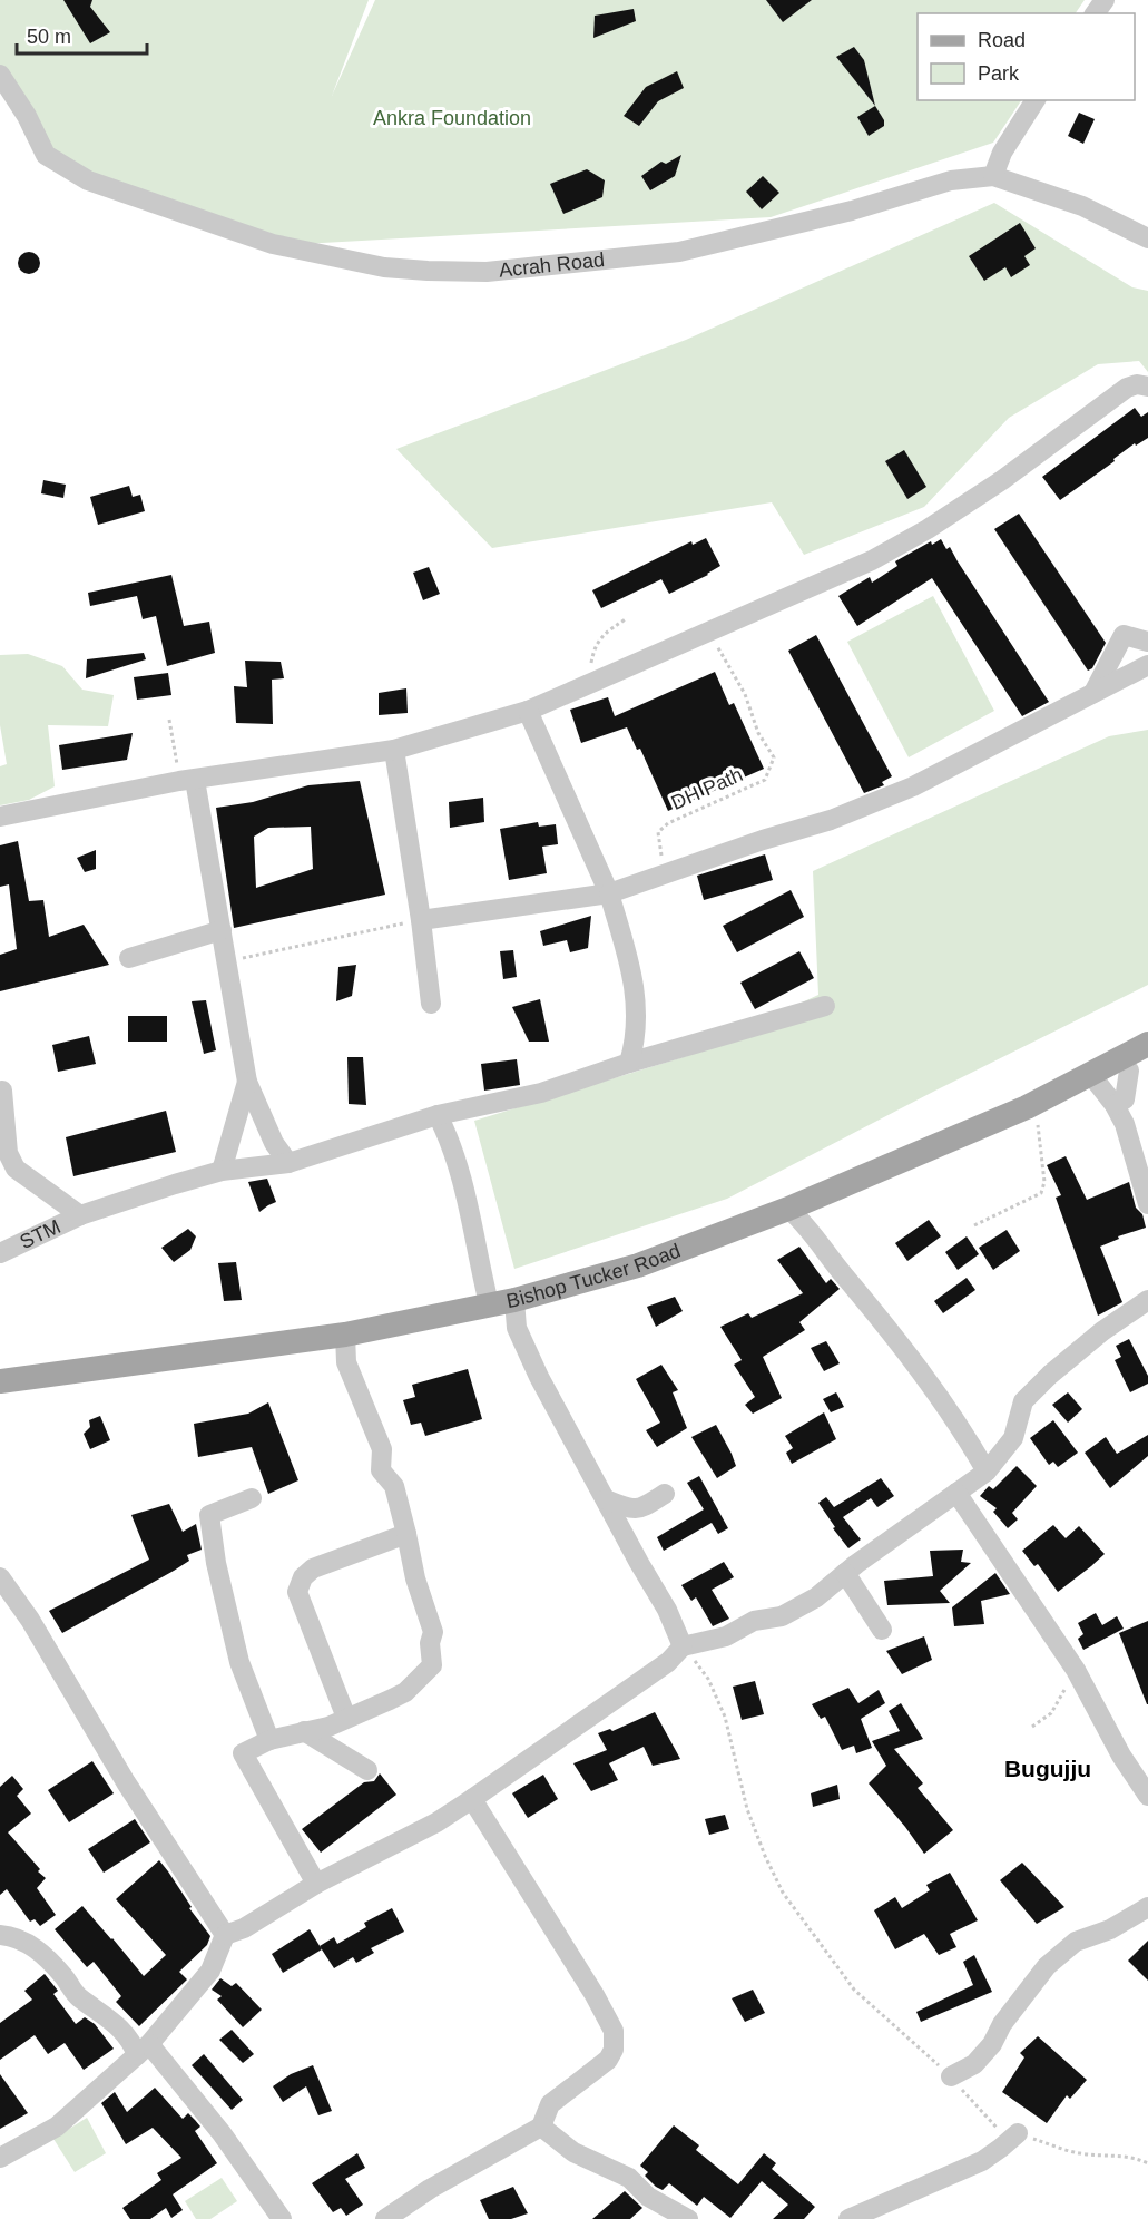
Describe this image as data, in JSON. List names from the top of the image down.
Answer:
{
  "streets": {
    "main road": ["Bishop Tucker Road"],
    "street": ["Acrah Road", "STM"],
    "path": ["DH Path"]
  },
  "districts": ["Bugujju"],
  "parks": ["Ankra Foundation"],
  "legend": ["Road", "Park"],
  "scale_bar": "50 m"
}
